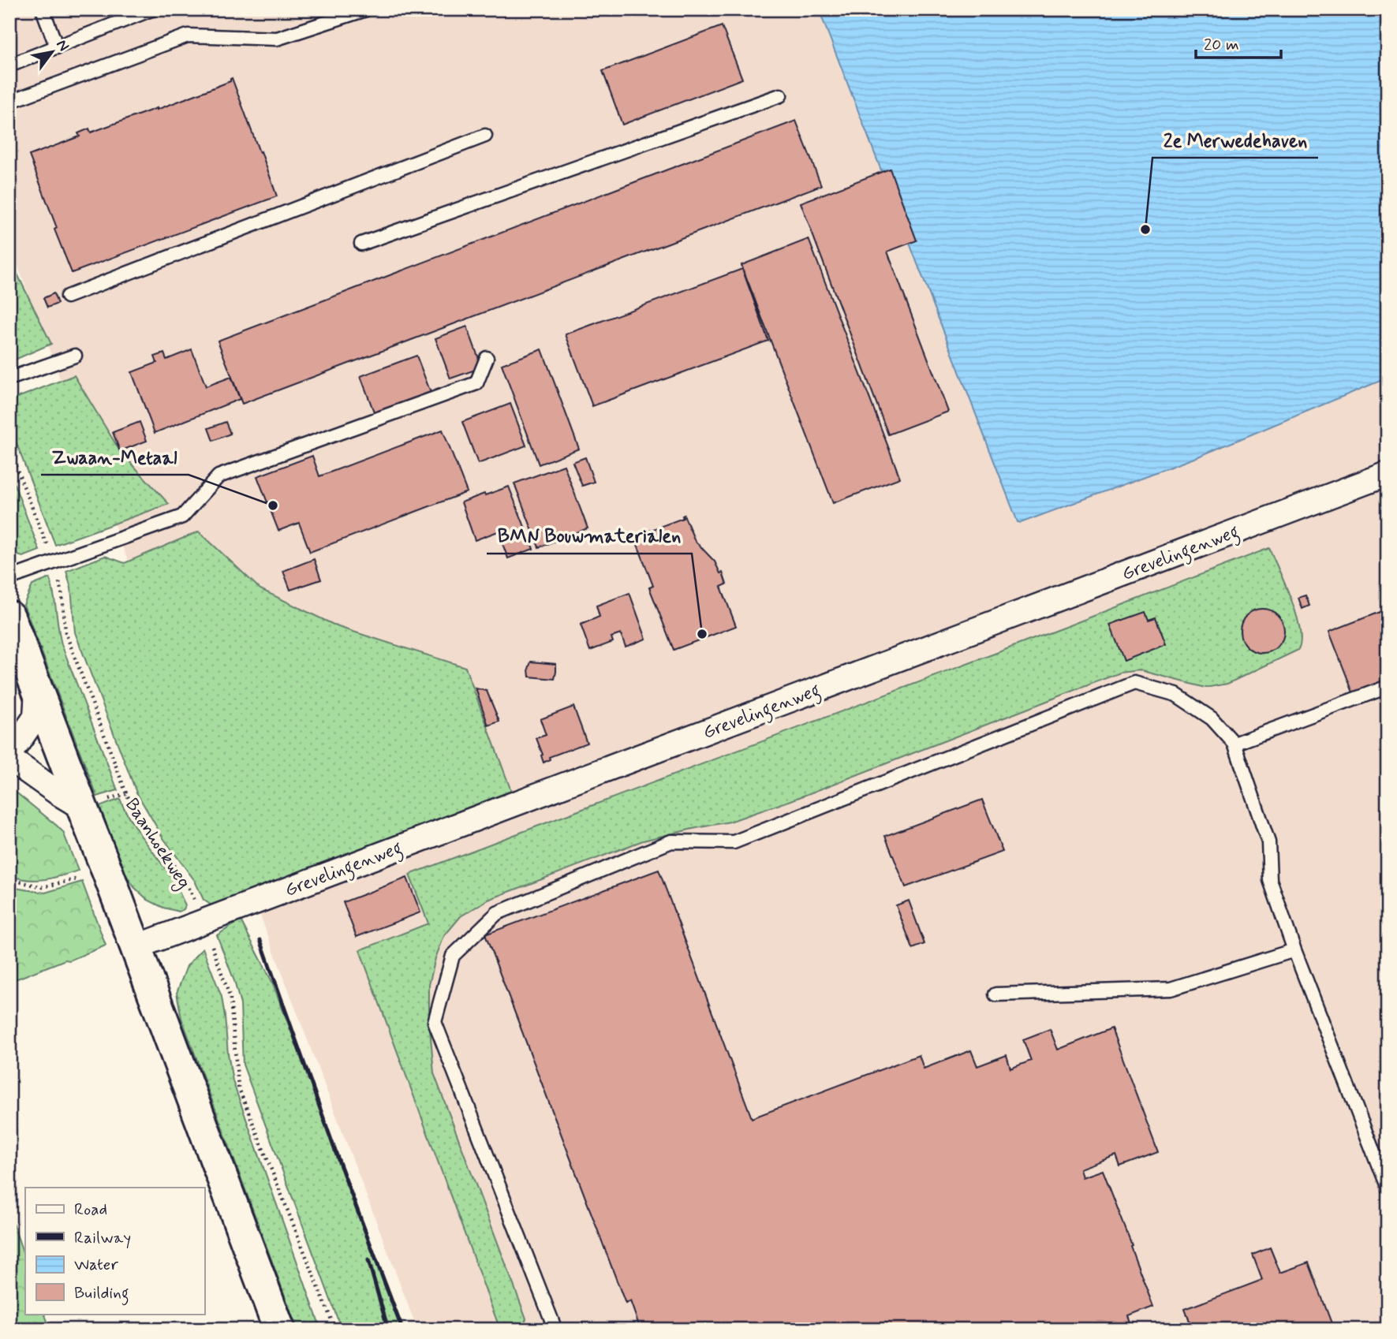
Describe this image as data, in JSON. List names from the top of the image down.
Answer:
{
  "streets": {
    "street": ["Grevelingenweg"],
    "path": ["Baanhoekweg"]
  },
  "crossings": [
    ["Grevelingenweg", "Baanhoekweg"]
  ],
  "places": ["2e Merwedehaven", "Zwaan-Metaal", "BMN Bouwmaterialen"],
  "legend": [
    "Road",
    "Railway",
    "Water",
    "Building"
  ],
  "scale_bar": "20 m",
  "north": "top right"
}
